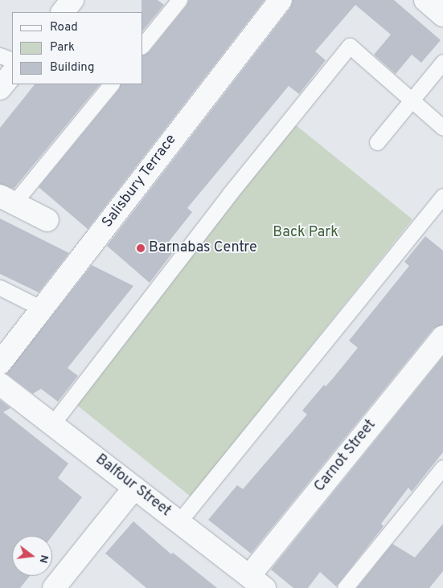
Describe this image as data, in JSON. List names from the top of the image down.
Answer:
{
  "streets": {
    "street": ["Salisbury Terrace", "Carnot Street", "Balfour Street"]
  },
  "crossings": [
    ["Carnot Street", "Balfour Street"]
  ],
  "parks": ["Back Park"],
  "places": ["Barnabas Centre"],
  "legend": ["Road", "Park", "Building"],
  "north": "right"
}
